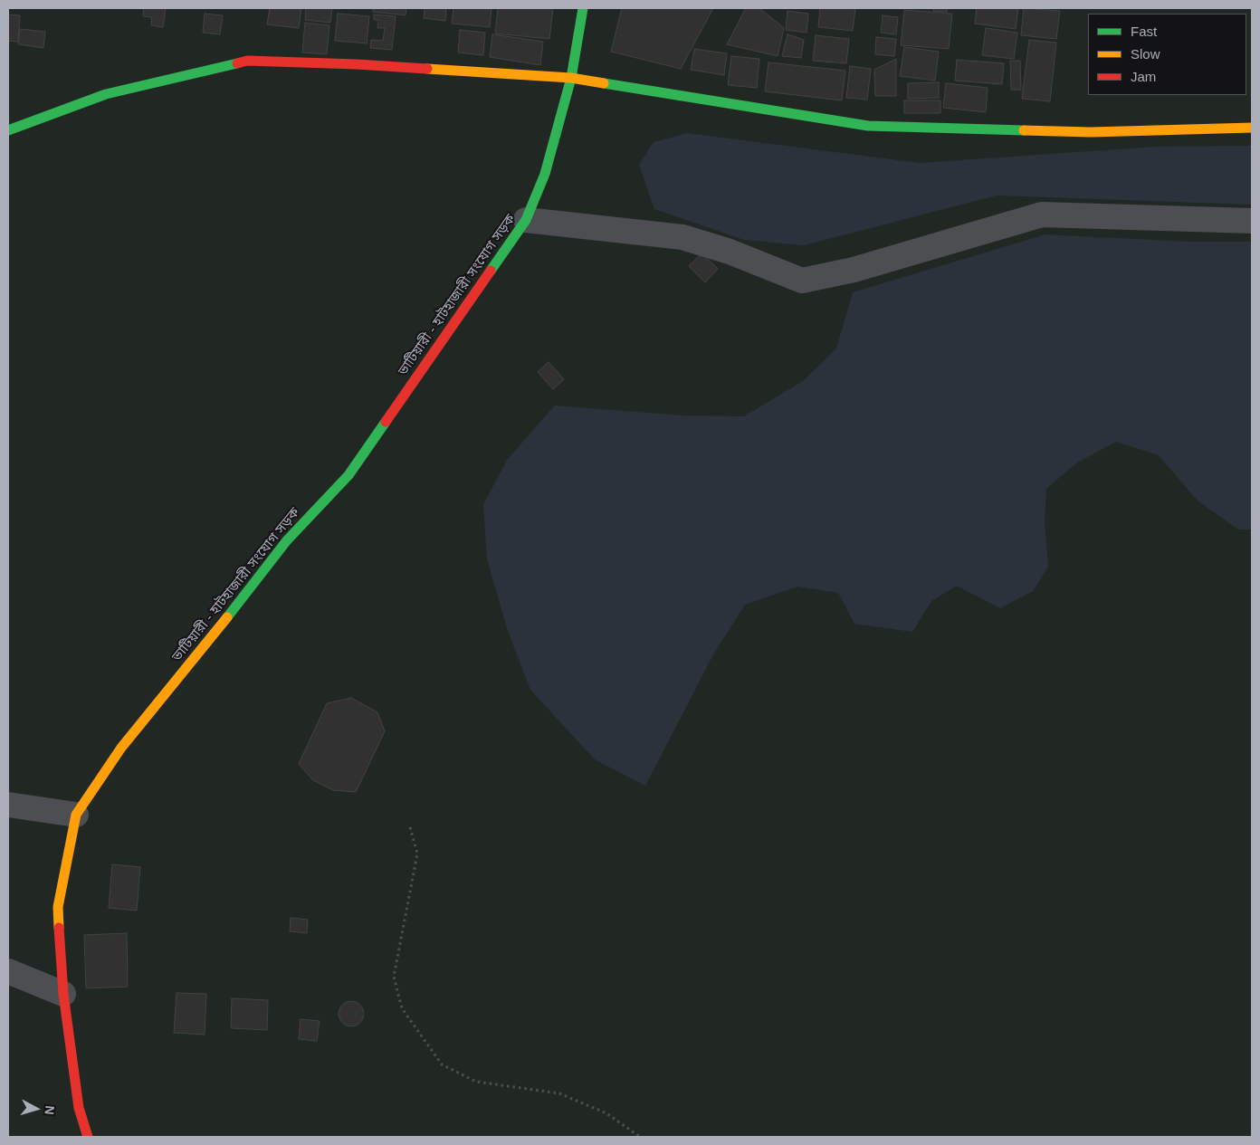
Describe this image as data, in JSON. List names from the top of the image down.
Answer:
{
  "streets": {
    "main road": ["ভাটিয়ারী - হাটহাজারী সংযোগ সড়ক"]
  },
  "legend": ["Fast", "Slow", "Jam"],
  "north": "right"
}
